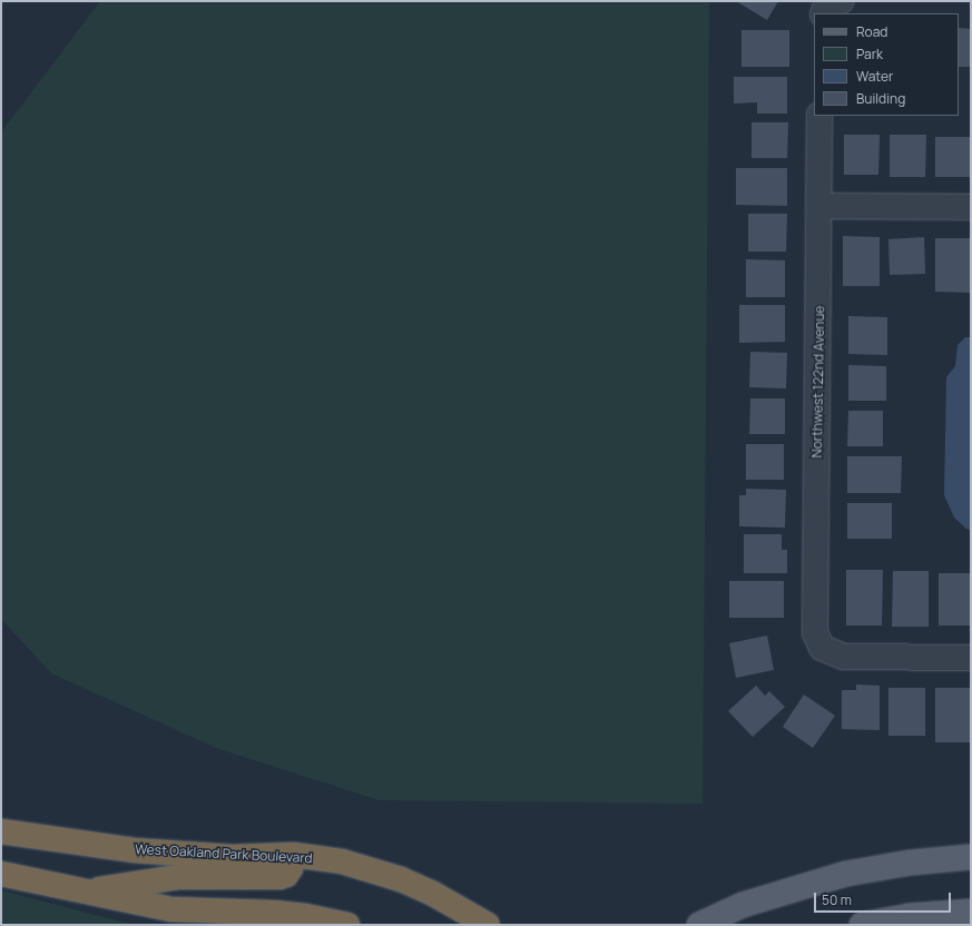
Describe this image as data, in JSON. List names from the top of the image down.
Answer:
{
  "streets": {
    "highway": ["West Oakland Park Boulevard"],
    "street": ["Northwest 122nd Avenue"]
  },
  "legend": [
    "Road",
    "Park",
    "Water",
    "Building"
  ],
  "scale_bar": "50 m"
}
